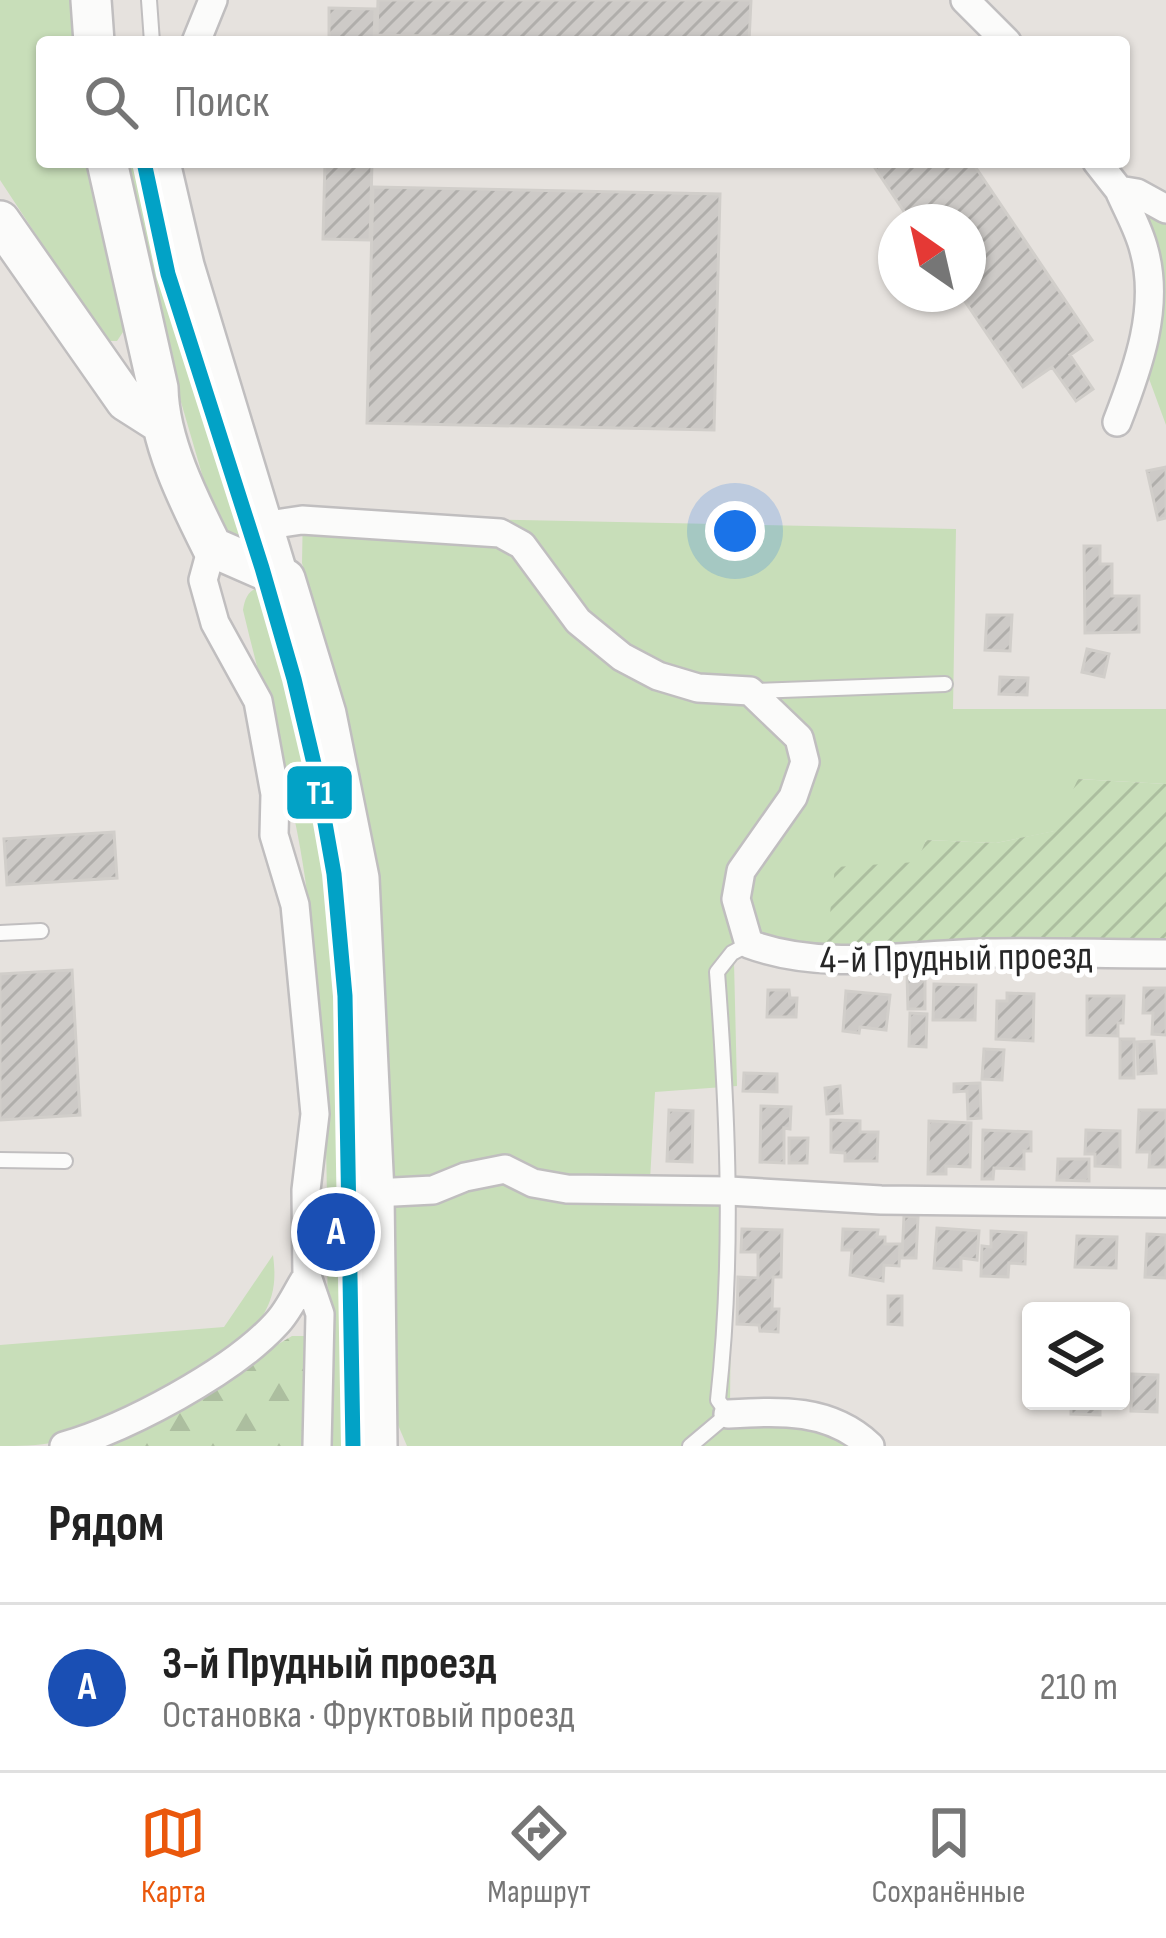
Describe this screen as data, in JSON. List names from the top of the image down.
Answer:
{
  "streets": {
    "street": ["4-й Прудный проезд"]
  },
  "lines": ["transit line T1"],
  "north": "top left",
  "page": {
    "search": "Поиск",
    "pins": "A",
    "heading": "Рядом",
    "list": [
      {
        "mark": "A",
        "name": "3-й Прудный проезд",
        "note": "Остановка · Фруктовый проезд",
        "value": "210 m"
      }
    ],
    "nav": ["Карта", "Маршрут", "Сохранённые"]
  }
}
